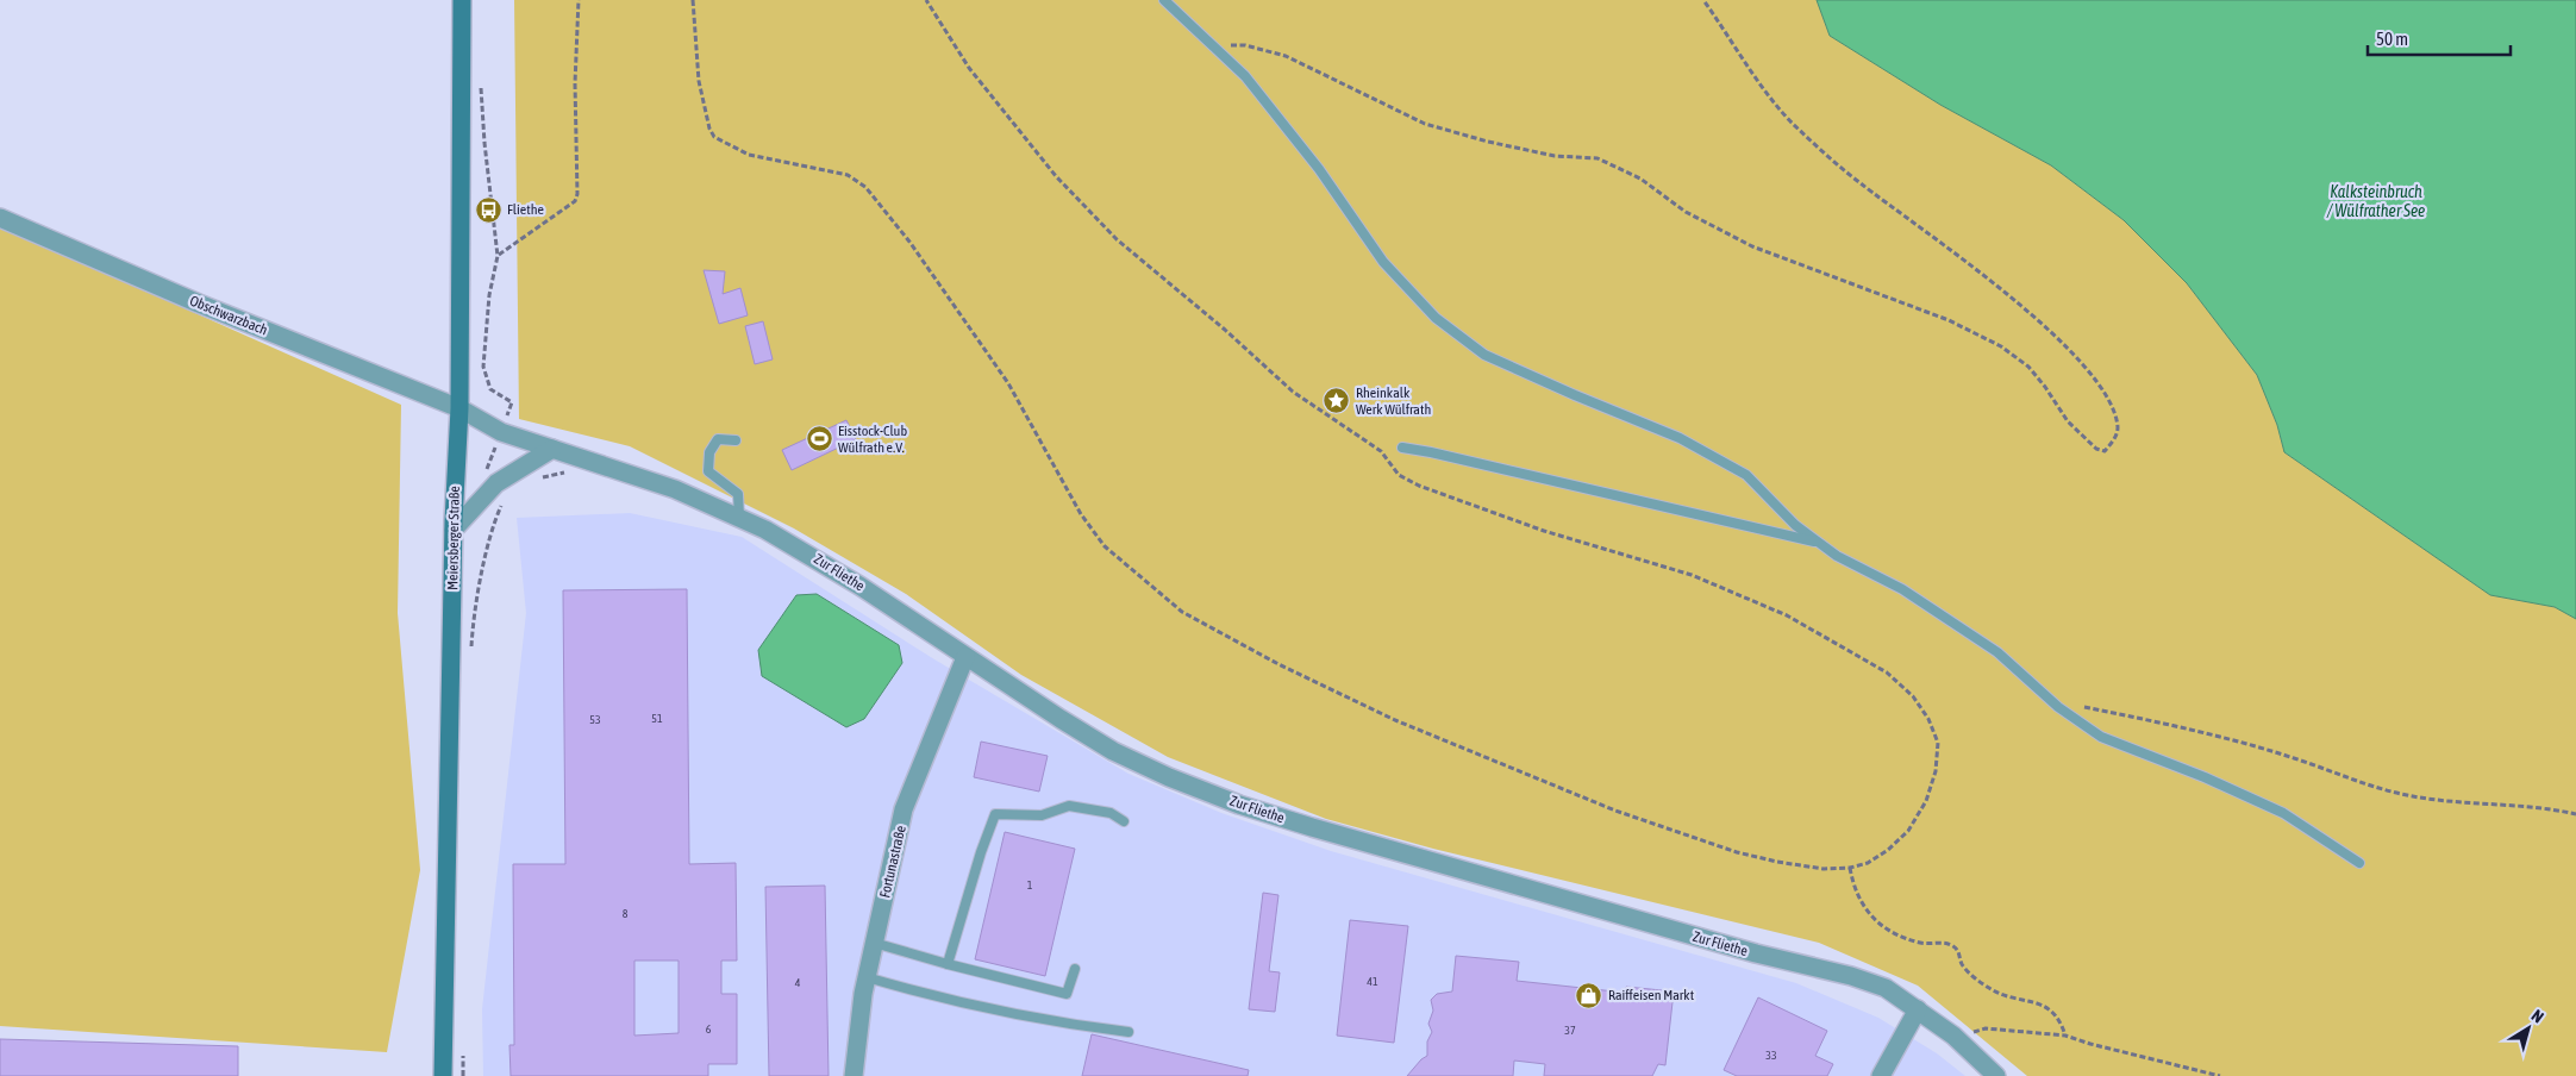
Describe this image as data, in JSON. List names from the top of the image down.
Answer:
{
  "streets": {
    "main road": ["Meiersberger Straße"],
    "street": ["Obschwarzbach", "Zur Fliethe", "Fortunastraße"]
  },
  "crossings": [
    ["Obschwarzbach", "Meiersberger Straße"],
    ["Obschwarzbach", "Zur Fliethe"],
    ["Meiersberger Straße", "Zur Fliethe"],
    ["Zur Fliethe", "Fortunastraße"]
  ],
  "water": ["Kalksteinbruch / Wülfrather See"],
  "places": {
    "bus stop": ["Fliethe"],
    "place": ["Rheinkalk Werk Wülfrath"],
    "sports": ["Eisstock-Club Wülfrath e.V."],
    "shop": ["Raiffeisen Markt"]
  },
  "house_numbers": [
    "51",
    "53",
    "1",
    "8",
    "41",
    "4",
    "6",
    "37",
    "33"
  ],
  "scale_bar": "50 m",
  "north": "top right"
}
